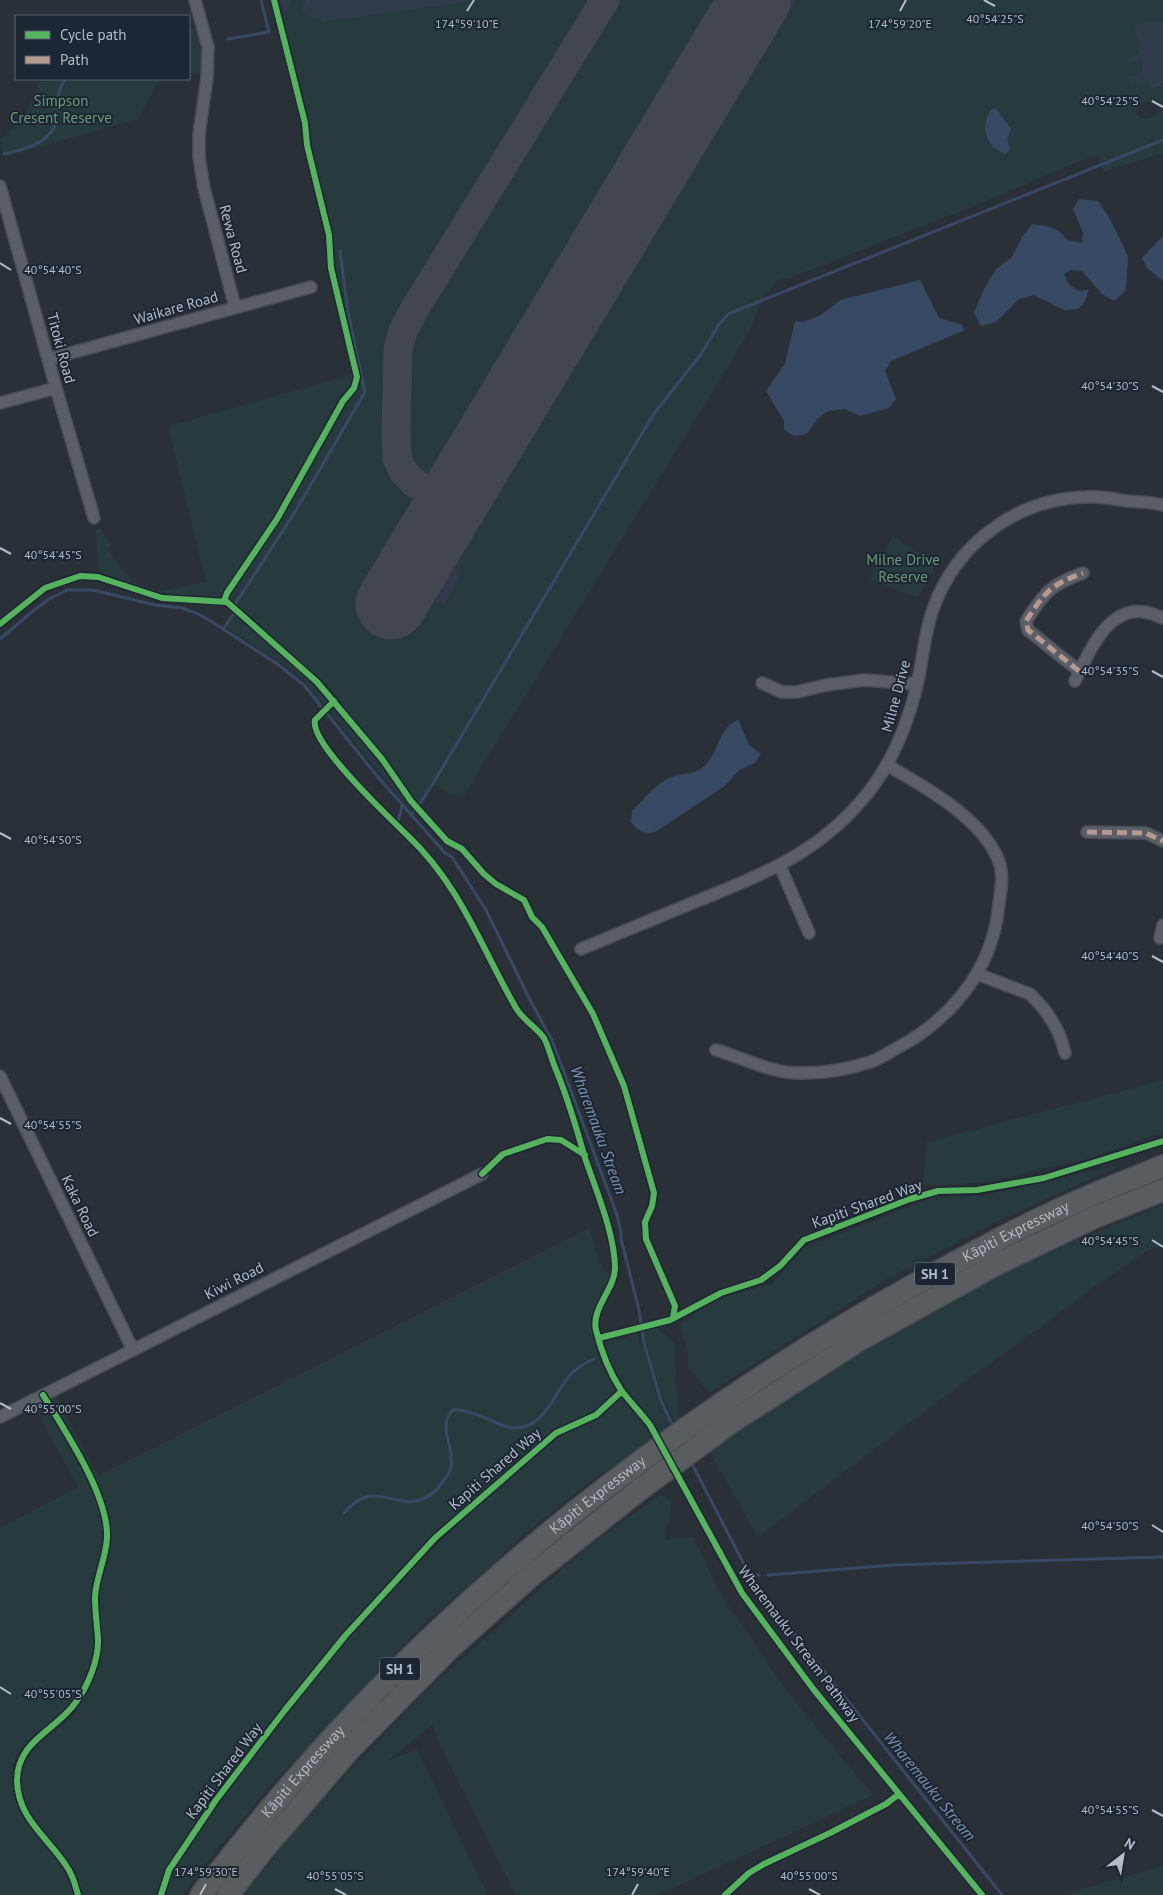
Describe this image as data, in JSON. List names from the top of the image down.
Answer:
{
  "streets": {
    "highway": ["Kāpiti Expressway", "SH 1"],
    "street": [
      "Rewa Road",
      "Waikare Road",
      "Titoki Road",
      "Milne Drive",
      "Kaka Road",
      "Kiwi Road"
    ],
    "cycle path": ["Kapiti Shared Way", "Wharemauku Stream Pathway"]
  },
  "crossings": [
    ["Rewa Road", "Waikare Road"],
    ["Waikare Road", "Titoki Road"],
    ["Kaka Road", "Kiwi Road"]
  ],
  "water": ["Wharemauku Stream"],
  "parks": ["Simpson Cresent Reserve", "Milne Drive Reserve"],
  "legend": ["Cycle path", "Path"],
  "north": "top right",
  "coordinates": [
    "40°54'25\"S",
    "174°59'10\"E",
    "174°59'20\"E",
    "40°54'40\"S",
    "40°54'30\"S",
    "40°54'45\"S",
    "40°54'35\"S",
    "40°54'50\"S",
    "40°54'55\"S",
    "40°55'00\"S",
    "40°55'05\"S",
    "174°59'30\"E",
    "174°59'40\"E"
  ]
}
